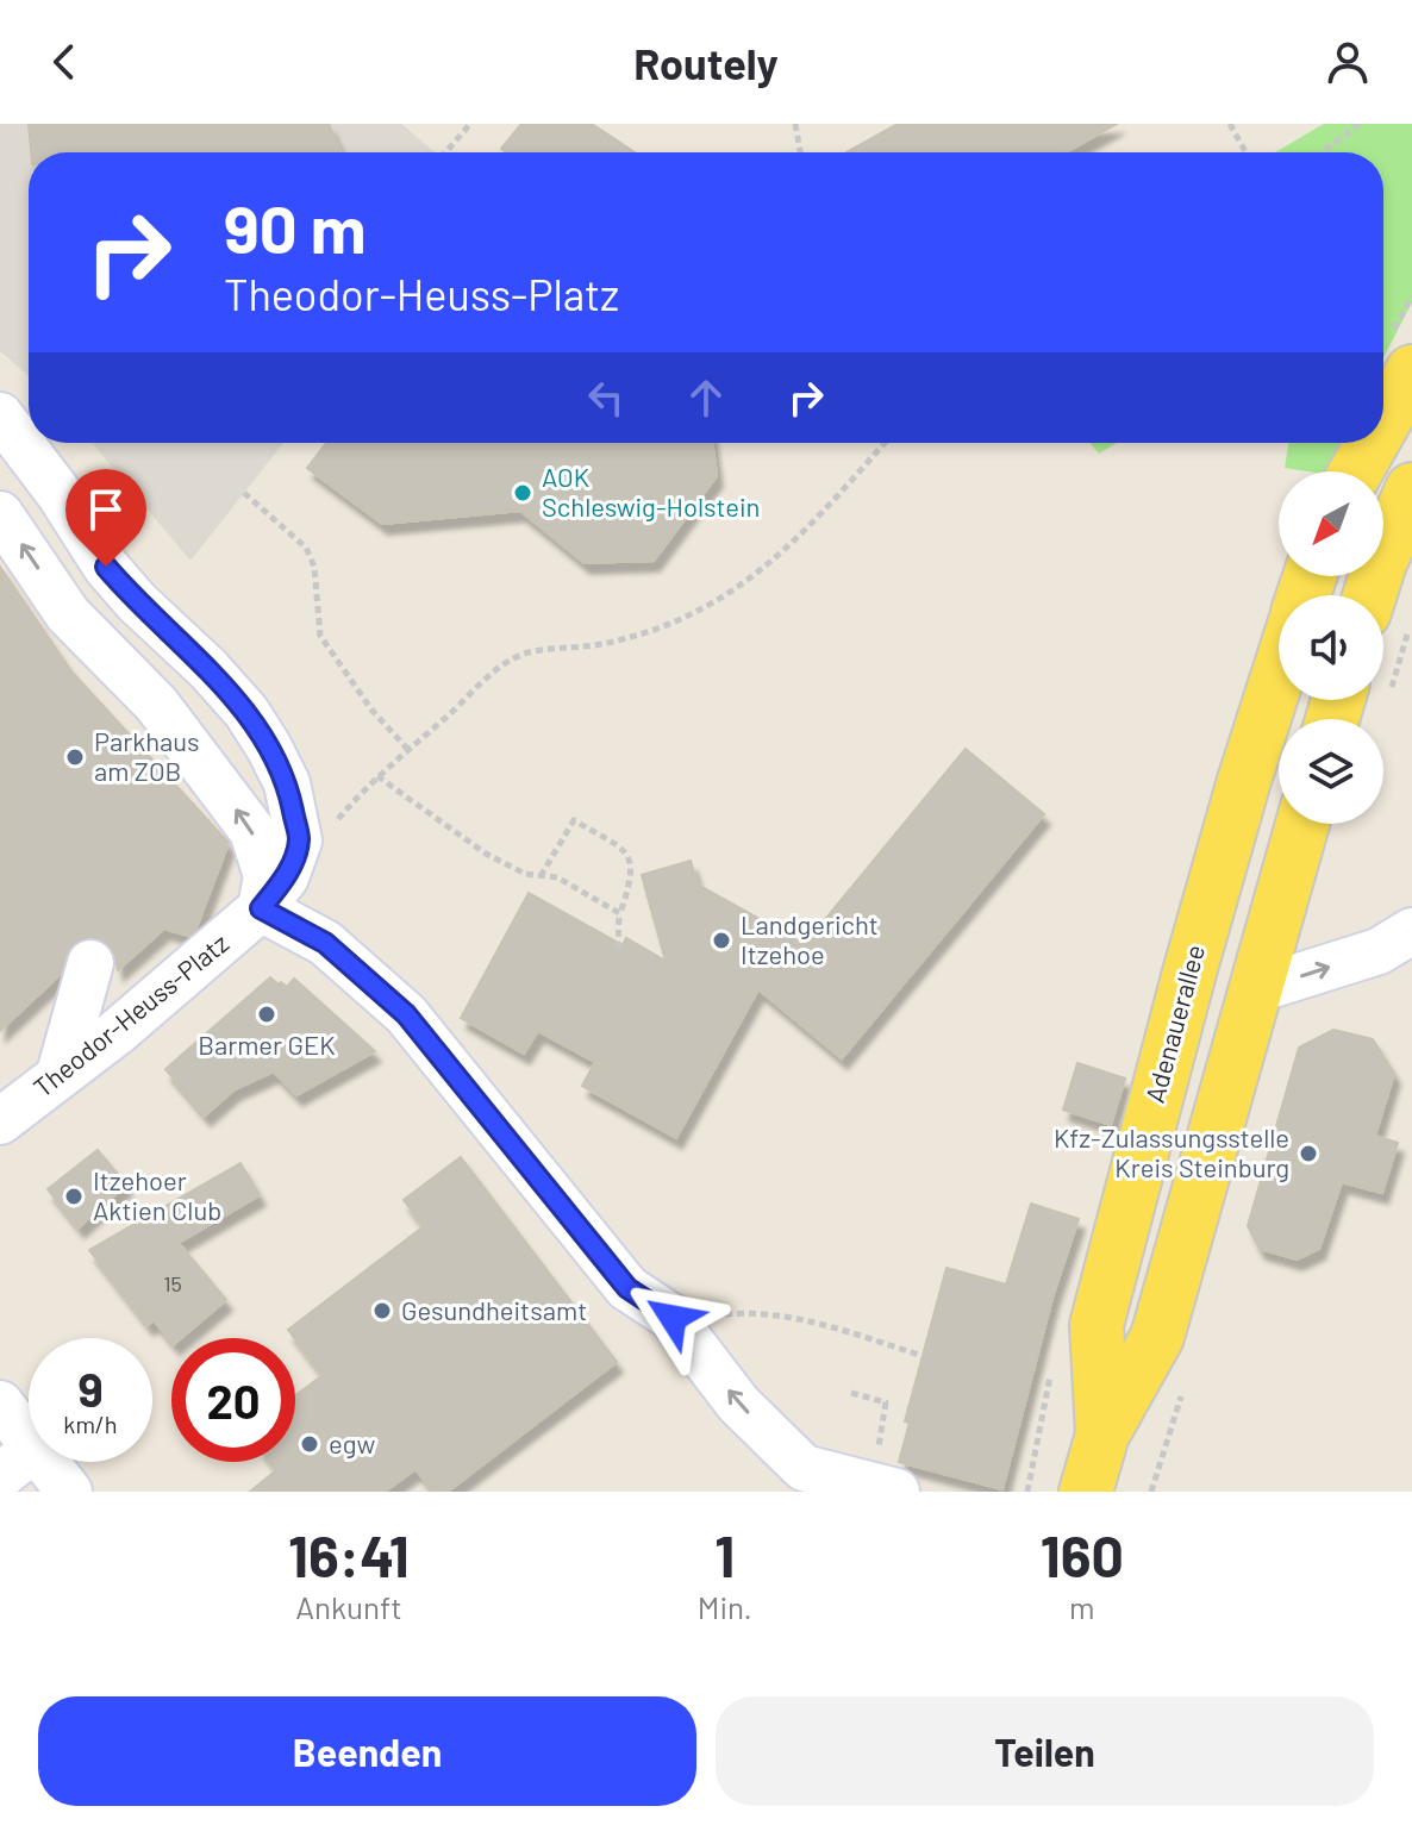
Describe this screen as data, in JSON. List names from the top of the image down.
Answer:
{
  "streets": {
    "main road": ["Adenauerallee"],
    "street": ["Theodor-Heuss-Platz"]
  },
  "places": [
    "AOK Schleswig-Holstein",
    "Parkhaus am ZOB",
    "Landgericht Itzehoe",
    "Barmer GEK",
    "Kfz-Zulassungsstelle Kreis Steinburg",
    "Itzehoer Aktien Club",
    "Gesundheitsamt",
    "egw"
  ],
  "house_numbers": ["15"],
  "north": "bottom left",
  "page": {
    "header": "Routely",
    "turn": ["90 m", "Theodor-Heuss-Platz"],
    "speed": "9 km/h",
    "limit": "20",
    "eta": [
      "16:41",
      "Ankunft",
      "1",
      "Min.",
      "160",
      "m"
    ],
    "buttons": ["Beenden", "Teilen"]
  }
}
